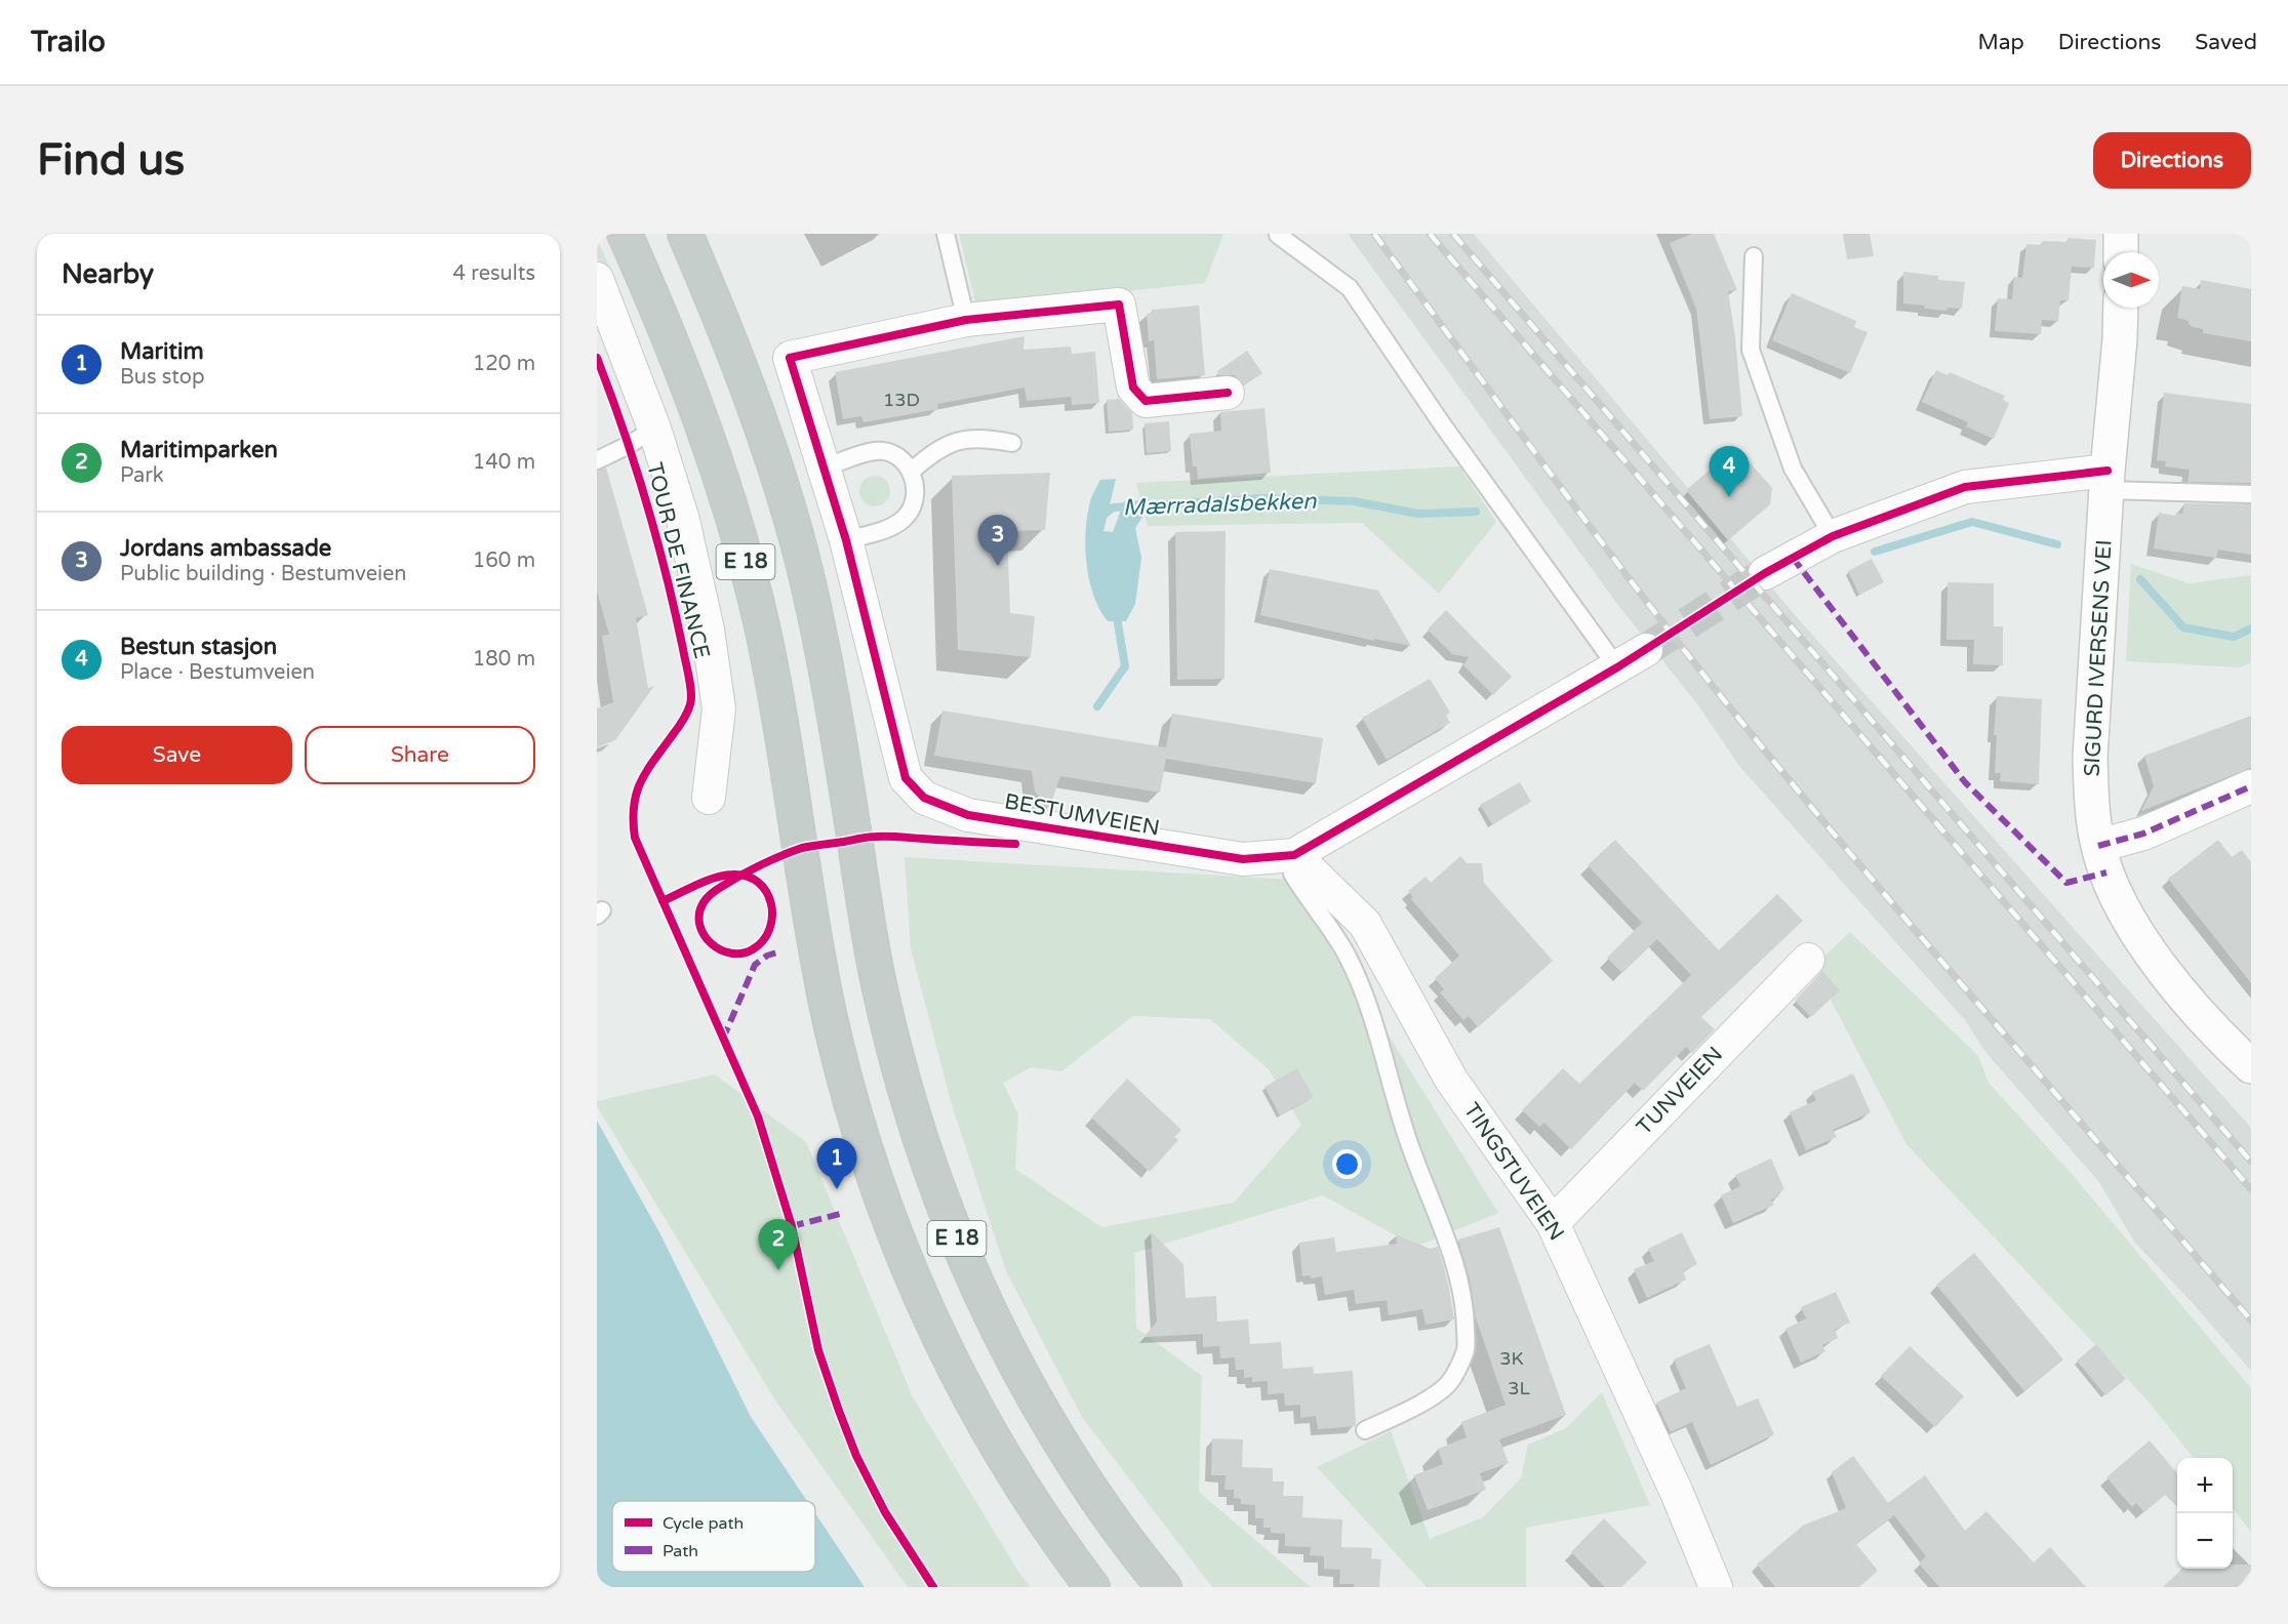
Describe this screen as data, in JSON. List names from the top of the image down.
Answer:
{
  "streets": {
    "highway": ["E 18"],
    "street": [
      "SIGURD IVERSENS VEI",
      "BESTUMVEIEN",
      "TUNVEIEN",
      "TINGSTUVEIEN"
    ],
    "cycle path": ["TOUR DE FINANCE"]
  },
  "crossings": [
    ["BESTUMVEIEN", "TINGSTUVEIEN"],
    ["TUNVEIEN", "TINGSTUVEIEN"]
  ],
  "water": ["Mærradalsbekken"],
  "house_numbers": ["13D", "3K", "3L"],
  "legend": ["Cycle path", "Path"],
  "north": "right",
  "page": {
    "header": "Trailo",
    "nav": ["Map", "Directions", "Saved"],
    "buttons": [
      "Directions",
      ["Save", "Share"]
    ],
    "title": "Find us",
    "heading": ["Nearby", "4 results"],
    "list": [
      {
        "mark": "1",
        "name": "Maritim",
        "note": "Bus stop",
        "value": "120 m"
      },
      {
        "mark": "2",
        "name": "Maritimparken",
        "note": "Park",
        "value": "140 m"
      },
      {
        "mark": "3",
        "name": "Jordans ambassade",
        "note": "Public building · Bestumveien",
        "value": "160 m"
      },
      {
        "mark": "4",
        "name": "Bestun stasjon",
        "note": "Place · Bestumveien",
        "value": "180 m"
      }
    ],
    "pins": [
      "4",
      "3",
      "1",
      "2"
    ],
    "map_buttons": ["+", "−"]
  }
}
